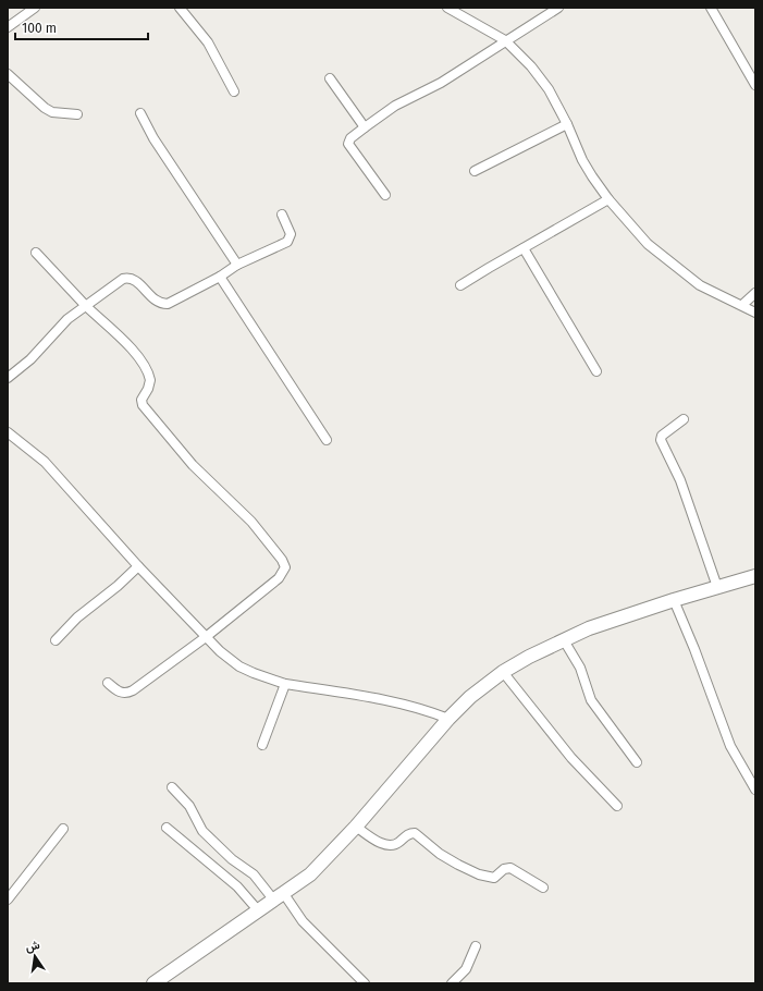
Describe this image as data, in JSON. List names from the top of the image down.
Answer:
{
  "scale_bar": "100 m",
  "north": "top"
}
